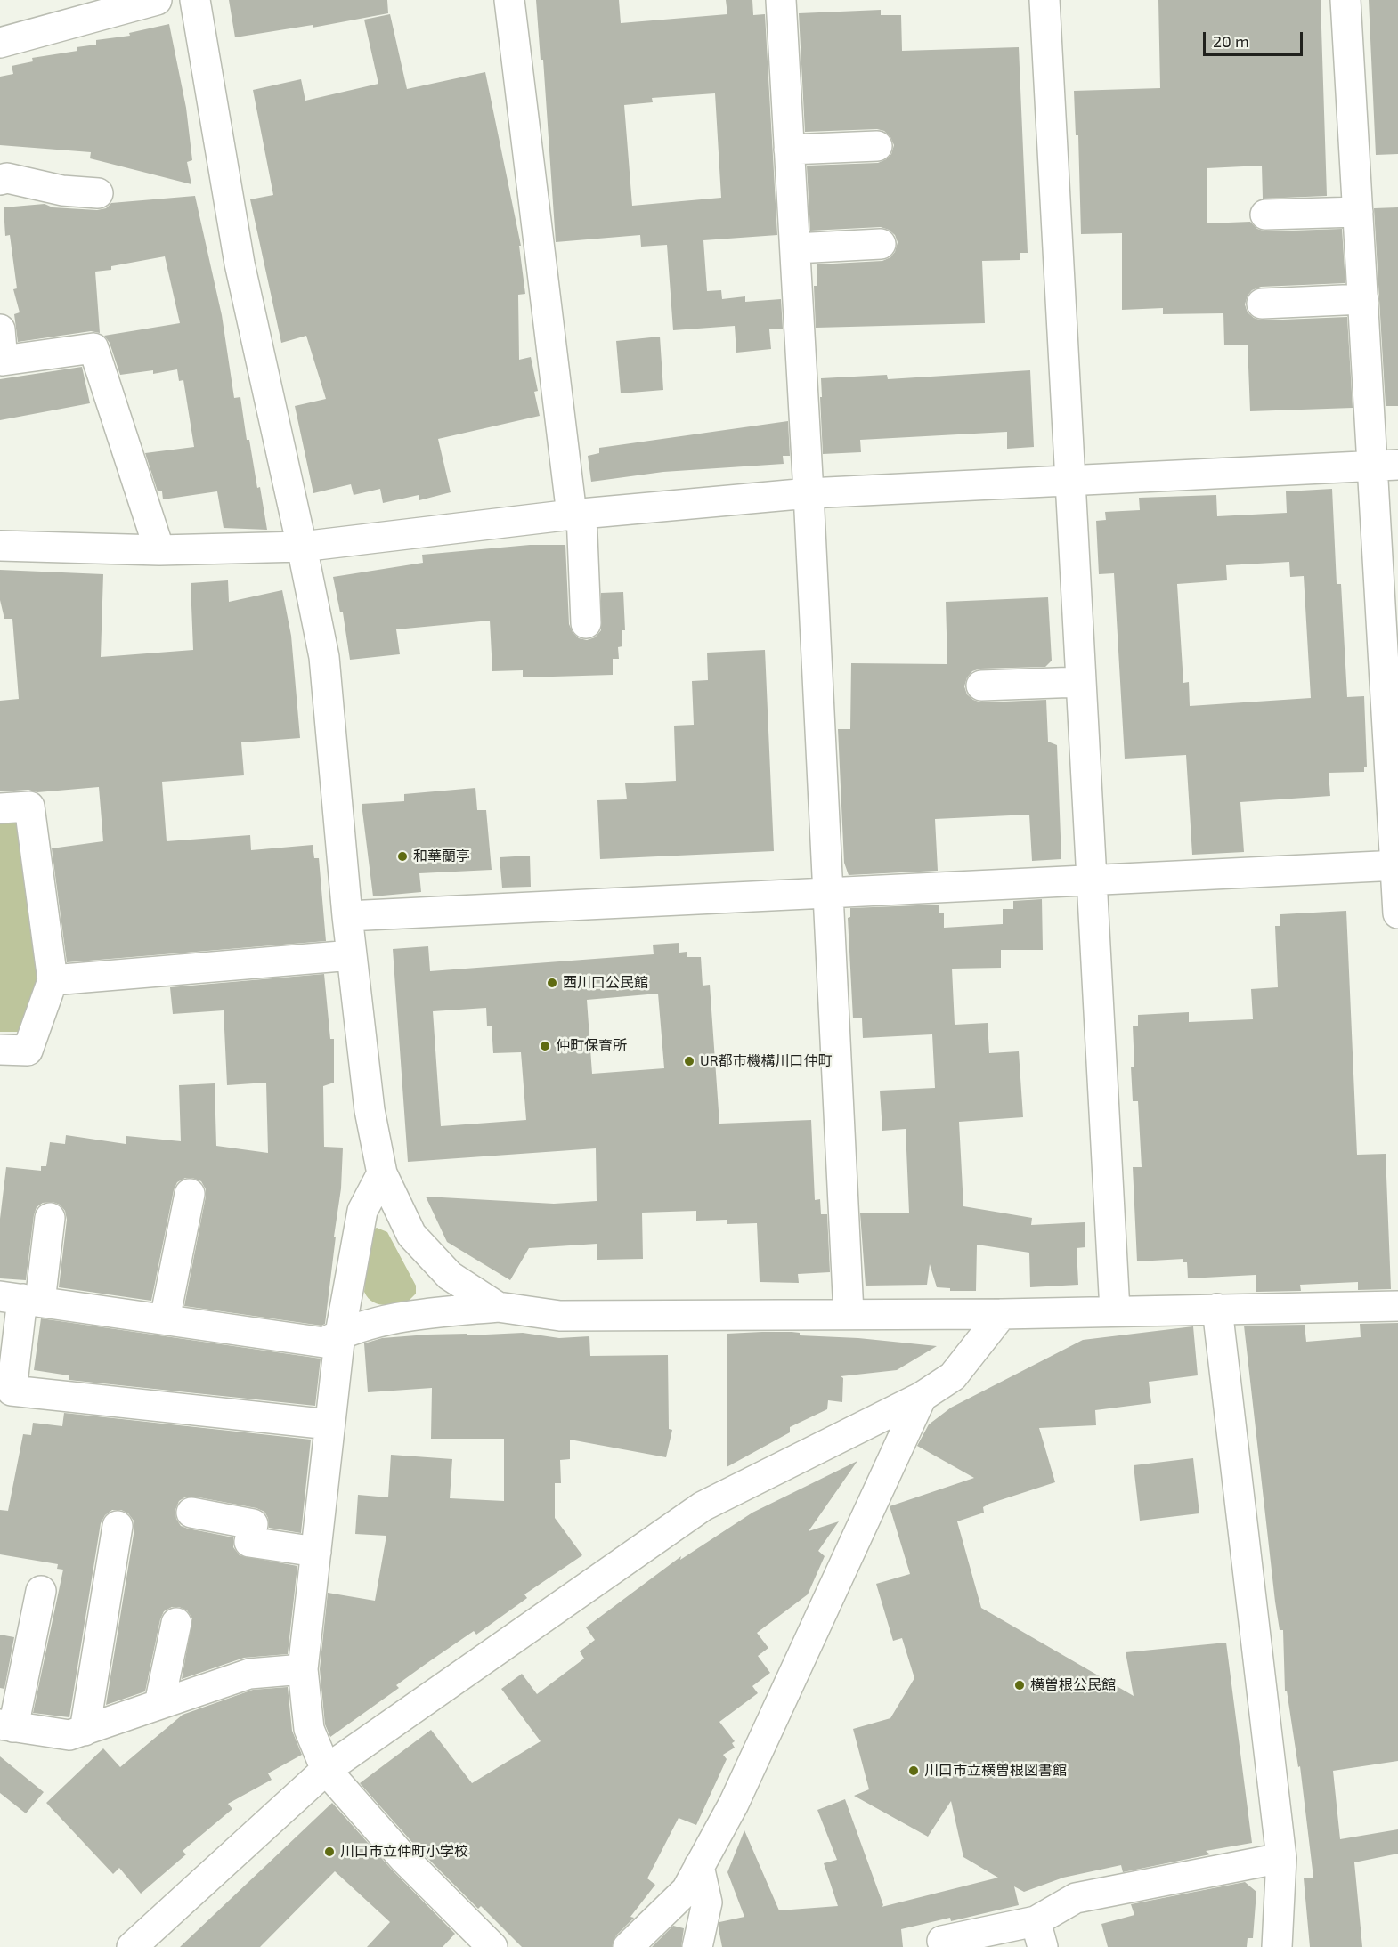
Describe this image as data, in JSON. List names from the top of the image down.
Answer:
{
  "places": [
    "和華蘭亭",
    "西川口公民館",
    "仲町保育所",
    "UR都市機構川口仲町",
    "横曽根公民館",
    "川口市立横曽根図書館",
    "川口市立仲町小学校"
  ],
  "scale_bar": "20 m"
}
